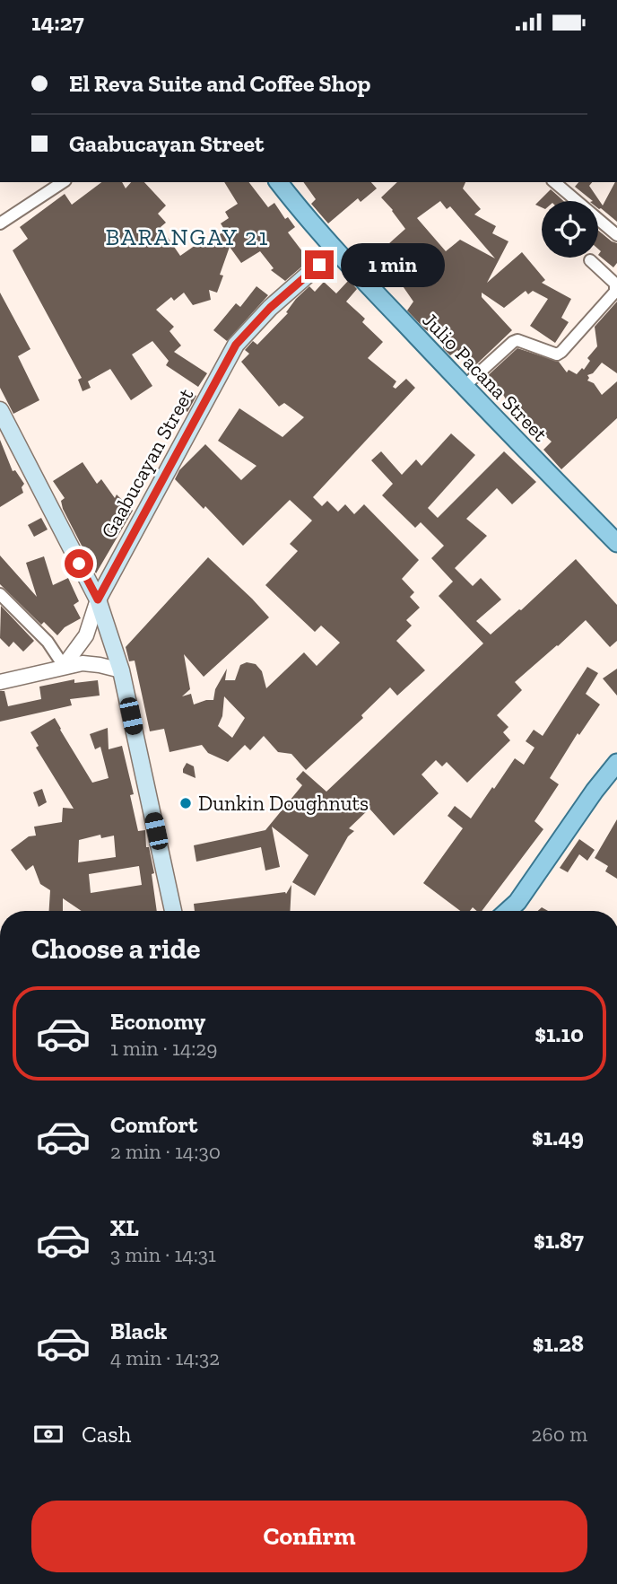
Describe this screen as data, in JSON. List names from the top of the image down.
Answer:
{
  "streets": {
    "main road": ["Julio Pacana Street", "Gaabucayan Street"]
  },
  "crossings": [
    ["Julio Pacana Street", "Gaabucayan Street"]
  ],
  "districts": ["BARANGAY 21"],
  "places": ["Dunkin Doughnuts"],
  "page": {
    "status": "14:27",
    "banner": ["El Reva Suite and Coffee Shop", "Gaabucayan Street"],
    "bubble": "1 min",
    "heading": "Choose a ride",
    "list": [
      {
        "name": "Economy",
        "note": "1 min · 14:29",
        "value": "$1.10"
      },
      {
        "name": "Comfort",
        "note": "2 min · 14:30",
        "value": "$1.49"
      },
      {
        "name": "XL",
        "note": "3 min · 14:31",
        "value": "$1.87"
      },
      {
        "name": "Black",
        "note": "4 min · 14:32",
        "value": "$1.28"
      }
    ],
    "pay": ["Cash", "260 m"],
    "buttons": "Confirm"
  }
}
